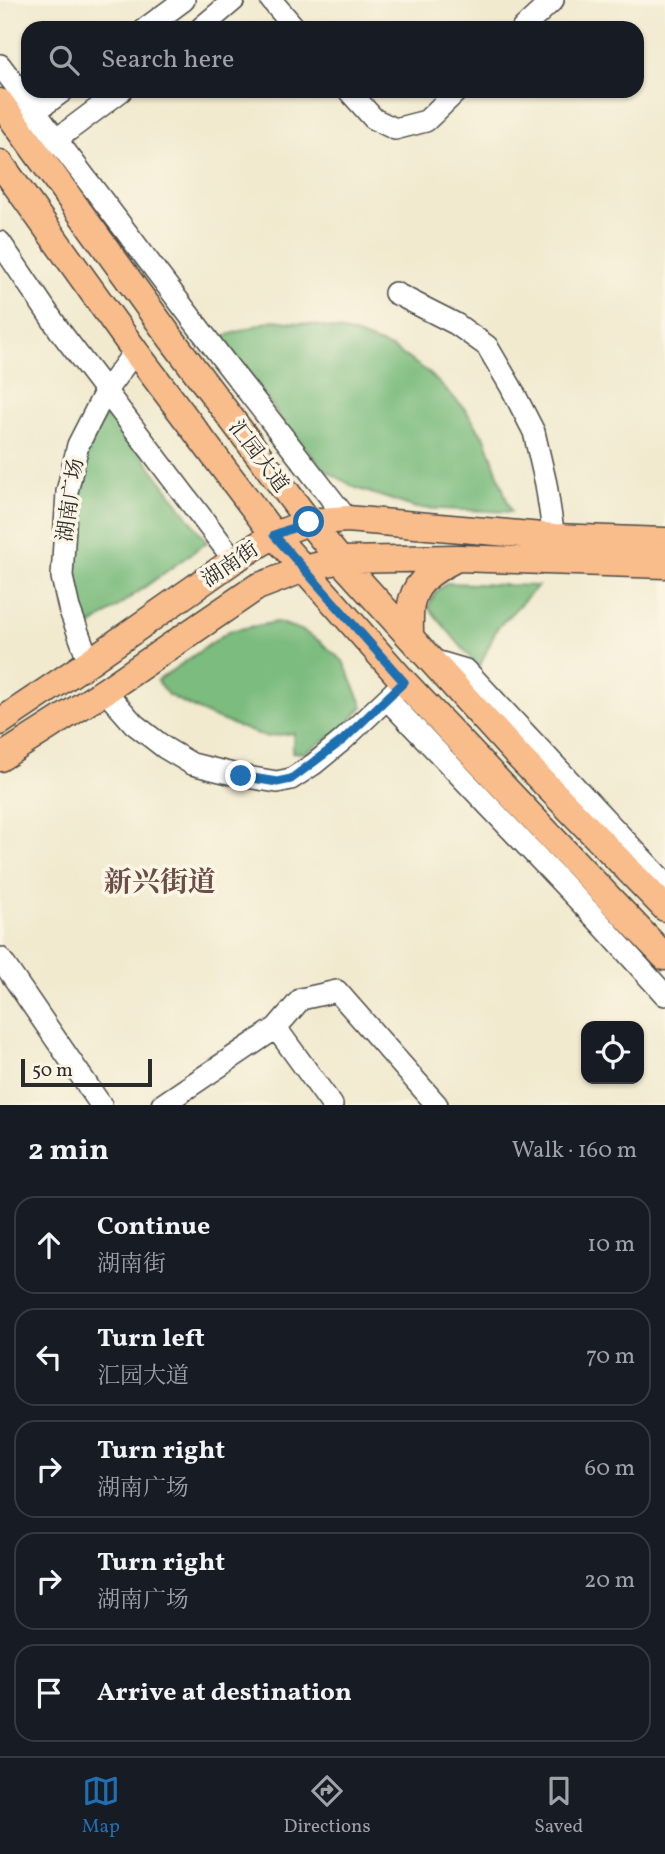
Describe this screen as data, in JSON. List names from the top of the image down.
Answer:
{
  "streets": {
    "main road": ["汇园大道", "湖南街"],
    "street": ["湖南广场"]
  },
  "crossings": [
    ["汇园大道", "湖南广场"],
    ["汇园大道", "湖南街"],
    ["湖南广场", "湖南街"]
  ],
  "districts": ["新兴街道"],
  "scale_bar": "50 m",
  "page": {
    "search": "Search here",
    "scale": "50 m",
    "heading": ["2 min", "Walk · 160 m"],
    "list": [
      ["Continue", "湖南街", "10 m"],
      ["Turn left", "汇园大道", "70 m"],
      ["Turn right", "湖南广场", "60 m"],
      ["Turn right", "湖南广场", "20 m"],
      "Arrive at destination"
    ],
    "nav": ["Map", "Directions", "Saved"]
  }
}
